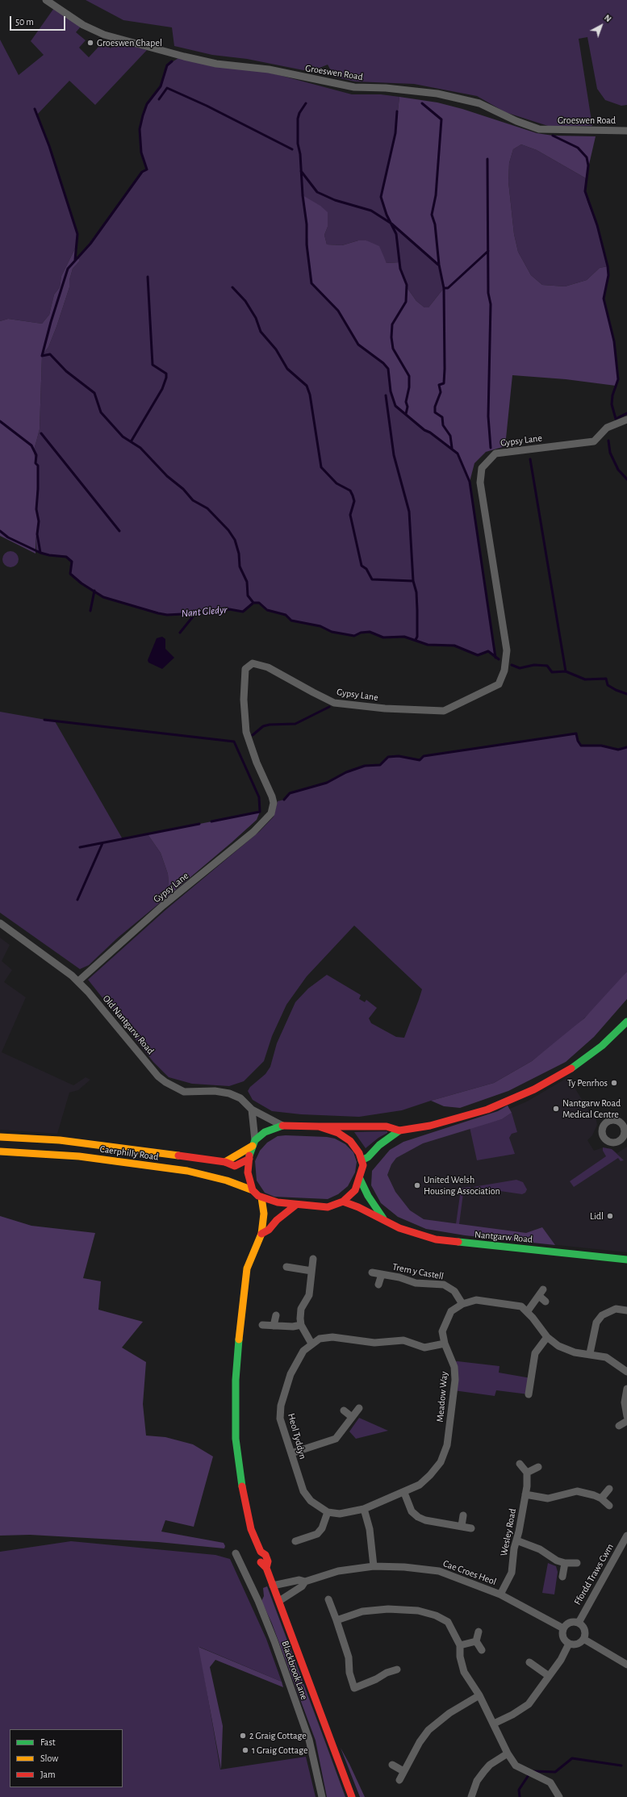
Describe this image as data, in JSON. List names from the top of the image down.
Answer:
{
  "streets": {
    "main road": ["Caerphilly Road", "Nantgarw Road"],
    "street": [
      "Groeswen Road",
      "Gypsy Lane",
      "Old Nantgarw Road",
      "Trem y Castell",
      "Meadow Way",
      "Heol Tyddyn",
      "Wesley Road",
      "Cae Croes Heol",
      "Ffordd Traws Cwm",
      "Blackbrook Lane"
    ]
  },
  "crossings": [
    ["Gypsy Lane", "Old Nantgarw Road"],
    ["Old Nantgarw Road", "Caerphilly Road"],
    ["Old Nantgarw Road", "Nantgarw Road"],
    ["Caerphilly Road", "Nantgarw Road"],
    ["Trem y Castell", "Meadow Way"],
    ["Meadow Way", "Heol Tyddyn"],
    ["Wesley Road", "Cae Croes Heol"],
    ["Cae Croes Heol", "Ffordd Traws Cwm"]
  ],
  "water": ["Nant Gledyr"],
  "places": [
    "Groeswen Chapel",
    "Ty Penrhos",
    "Nantgarw Road Medical Centre",
    "United Welsh Housing Association",
    "Lidl",
    "2 Graig Cottage",
    "1 Graig Cottage"
  ],
  "legend": ["Fast", "Slow", "Jam"],
  "scale_bar": "50 m",
  "north": "top right"
}
